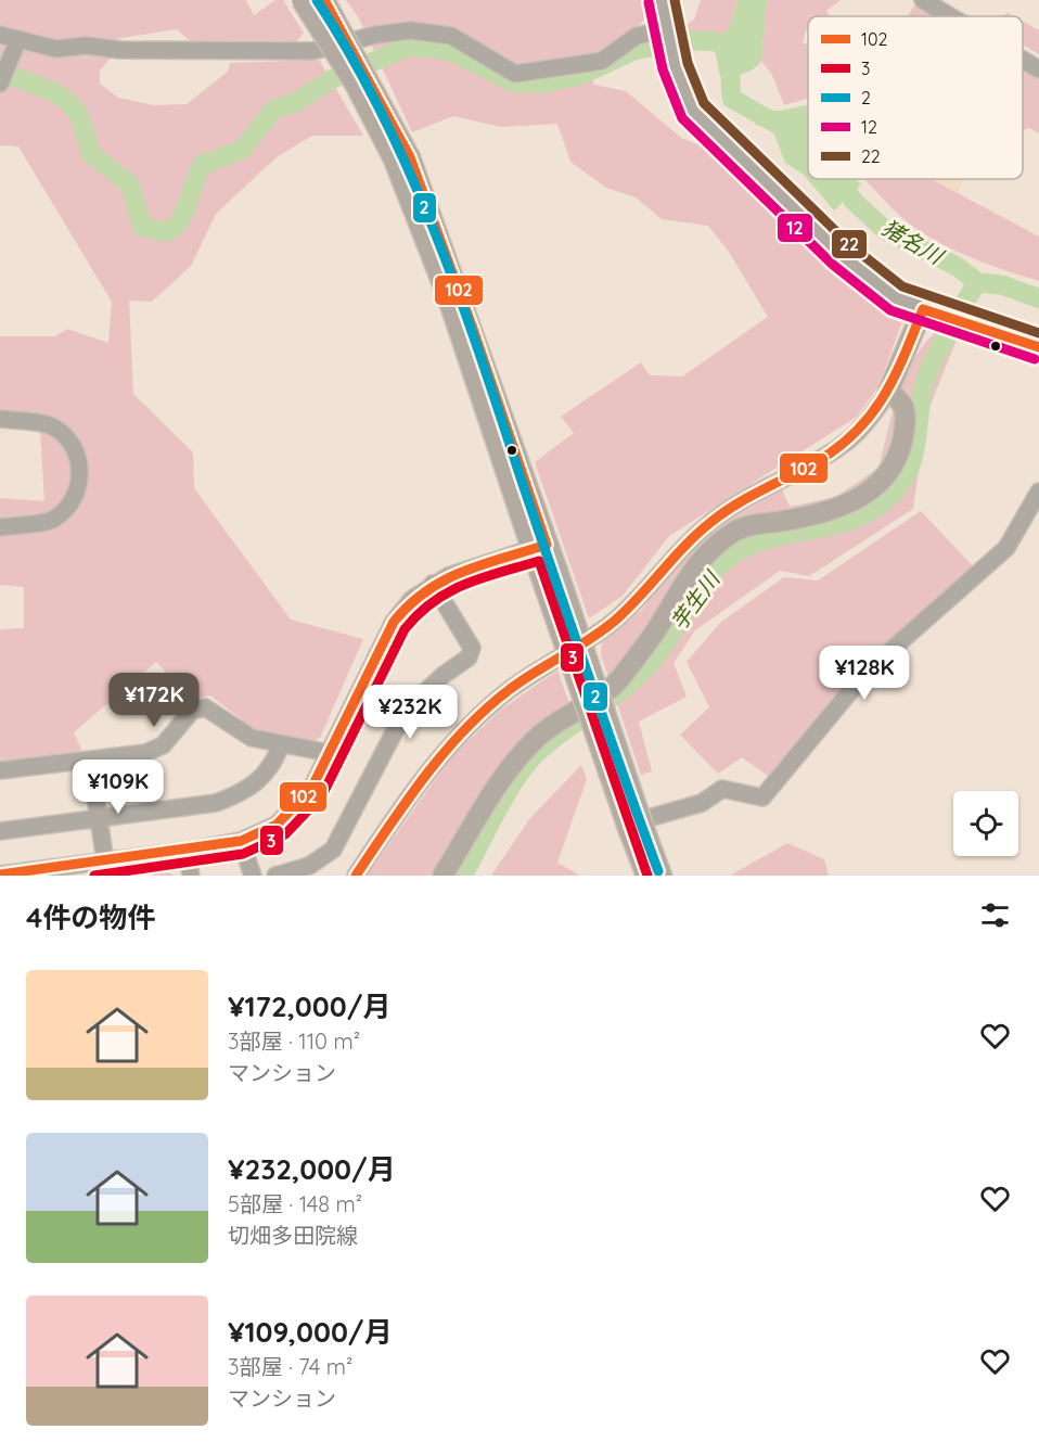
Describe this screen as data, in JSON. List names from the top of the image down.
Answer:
{
  "water": ["猪名川", "芋生川"],
  "lines": [
    "transit line 102",
    "transit line 2",
    "transit line 22",
    "transit line 12",
    "transit line 3"
  ],
  "legend": [
    "102",
    "3",
    "2",
    "12",
    "22"
  ],
  "page": {
    "price": [
      "¥128K",
      "¥172K",
      "¥232K",
      "¥109K"
    ],
    "heading": "4件の物件",
    "list": [
      {
        "name": "¥172,000/月",
        "note": "3部屋 · 110 m² · マンション"
      },
      {
        "name": "¥232,000/月",
        "note": "5部屋 · 148 m² · 切畑多田院線"
      },
      {
        "name": "¥109,000/月",
        "note": "3部屋 · 74 m² · マンション"
      }
    ]
  }
}
